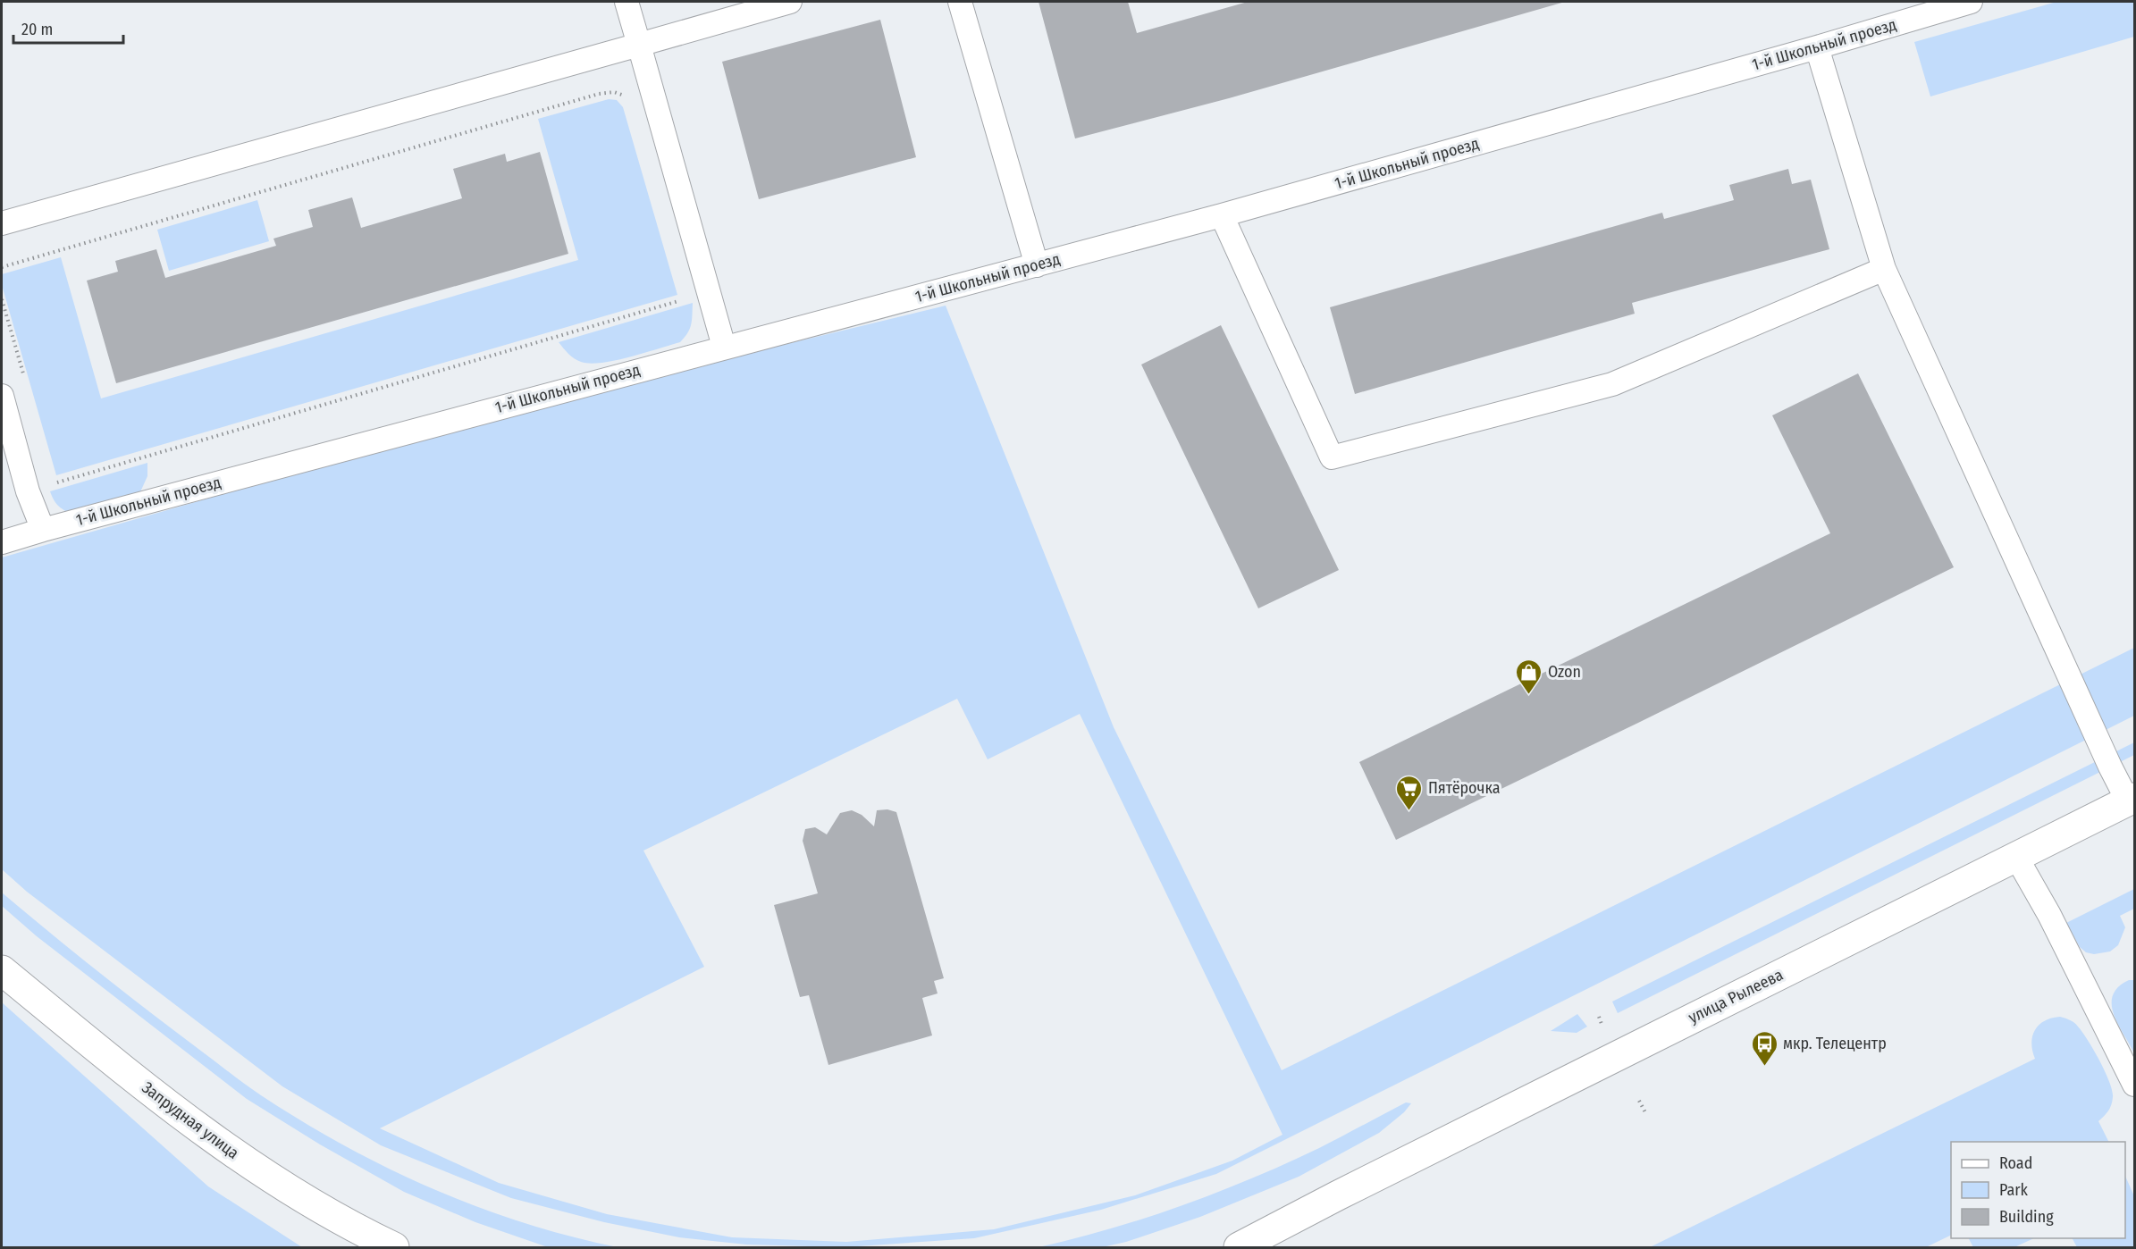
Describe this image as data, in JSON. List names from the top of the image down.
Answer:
{
  "streets": {
    "main road": ["улица Рылеева", "Запрудная улица"],
    "lane": ["1-й Школьный проезд"]
  },
  "places": {
    "shop": ["Ozon"],
    "supermarket": ["Пятёрочка"],
    "bus stop": ["мкр. Телецентр"]
  },
  "legend": ["Road", "Park", "Building"],
  "scale_bar": "20 m"
}
